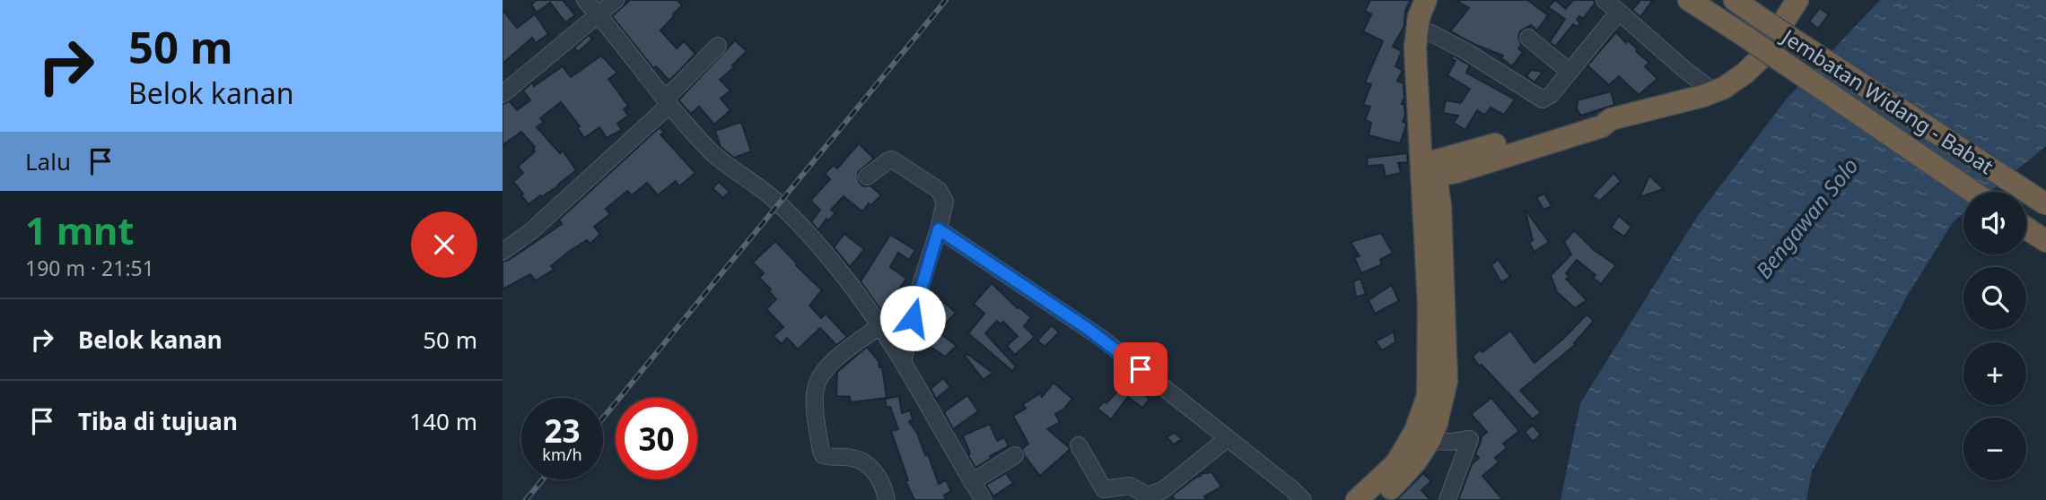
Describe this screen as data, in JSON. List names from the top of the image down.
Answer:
{
  "streets": {
    "highway": ["Jembatan Widang - Babat"]
  },
  "water": ["Bengawan Solo"],
  "page": {
    "turn": ["50 m", "Belok kanan"],
    "then": "Lalu",
    "heading": ["1 mnt", "190 m · 21:51"],
    "map_buttons": ["+", "−"],
    "list": [
      {
        "name": "Belok kanan",
        "value": "50 m"
      },
      {
        "name": "Tiba di tujuan",
        "value": "140 m"
      }
    ],
    "speed": "23 km/h",
    "limit": "30"
  }
}
